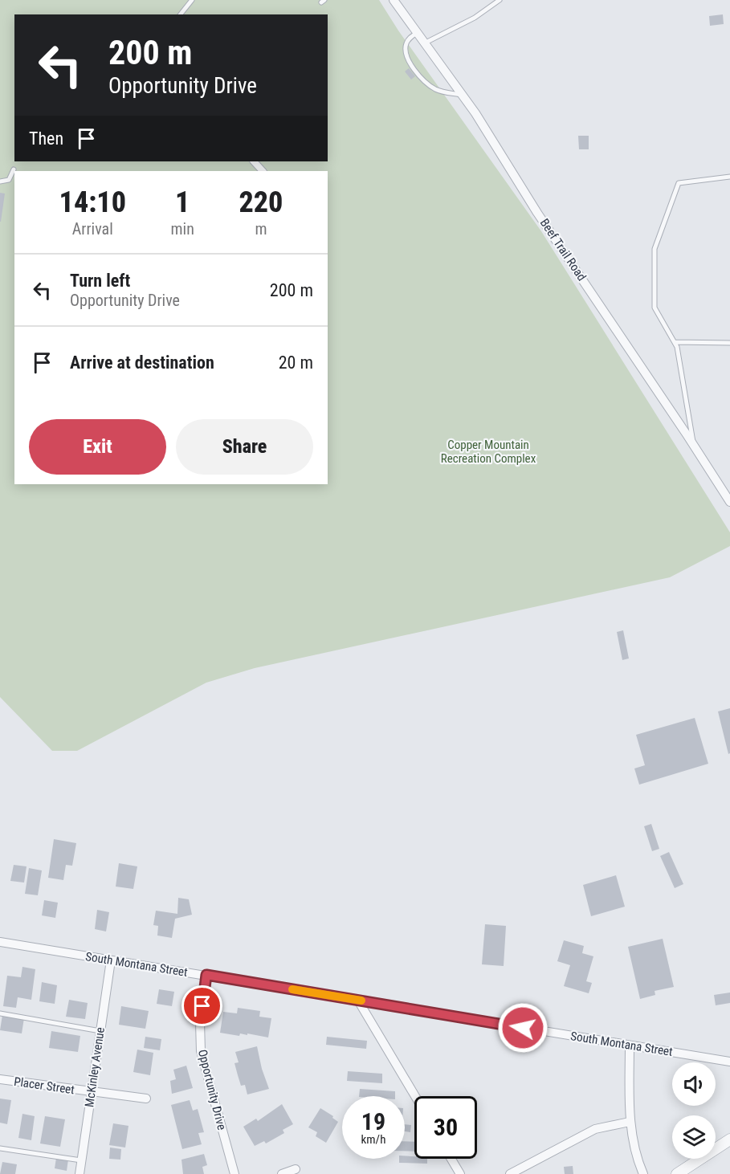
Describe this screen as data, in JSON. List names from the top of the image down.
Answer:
{
  "streets": {
    "street": [
      "Beef Trail Road",
      "South Montana Street",
      "McKinley Avenue",
      "Placer Street",
      "Opportunity Drive"
    ]
  },
  "crossings": [
    ["South Montana Street", "McKinley Avenue"],
    ["South Montana Street", "Opportunity Drive"],
    ["McKinley Avenue", "Placer Street"]
  ],
  "parks": ["Copper Mountain Recreation Complex"],
  "page": {
    "turn": ["200 m", "Opportunity Drive"],
    "then": "Then",
    "eta": [
      "14:10",
      "Arrival",
      "1",
      "min",
      "220",
      "m"
    ],
    "list": [
      {
        "name": "Turn left",
        "note": "Opportunity Drive",
        "value": "200 m"
      },
      {
        "name": "Arrive at destination",
        "value": "20 m"
      }
    ],
    "buttons": ["Exit", "Share"],
    "speed": "19 km/h",
    "limit": "30"
  }
}
